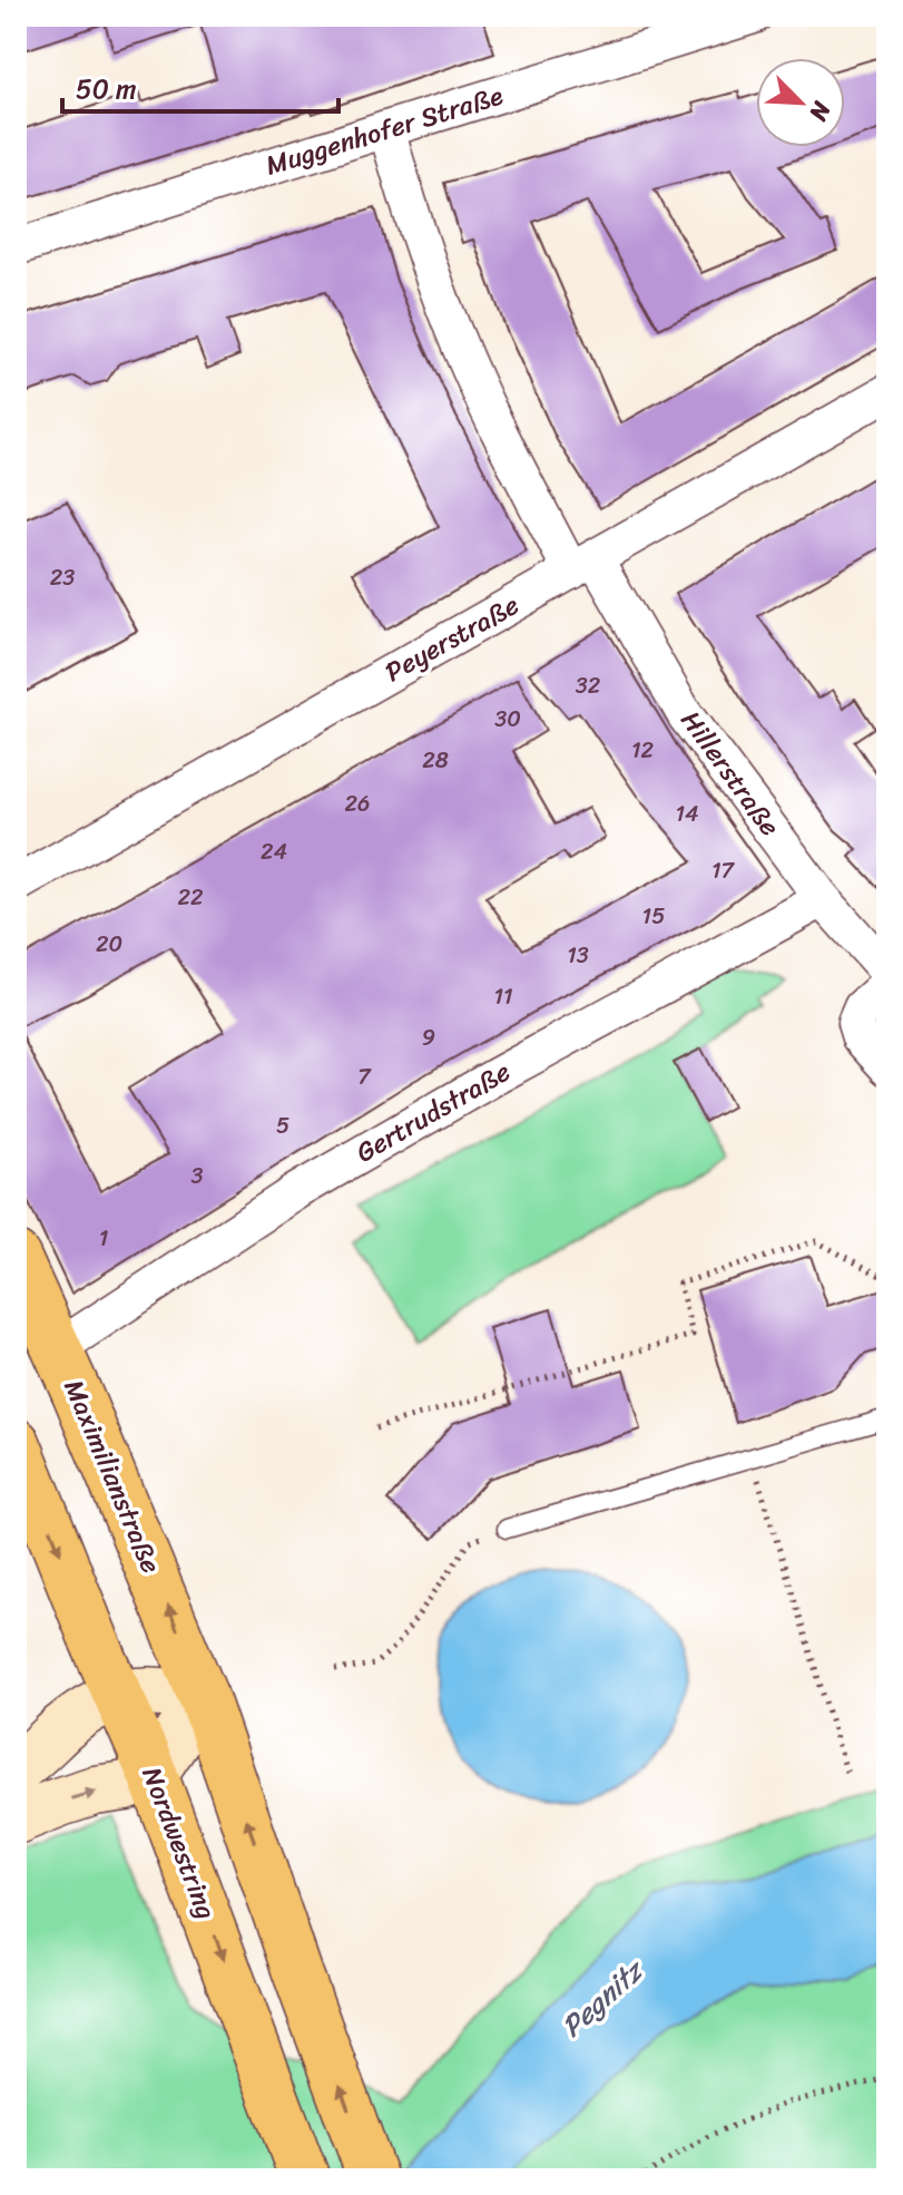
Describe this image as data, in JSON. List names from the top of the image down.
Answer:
{
  "streets": {
    "main road": ["Maximilianstraße", "Nordwestring"],
    "street": [
      "Muggenhofer Straße",
      "Peyerstraße",
      "Hillerstraße",
      "Gertrudstraße"
    ]
  },
  "crossings": [
    ["Muggenhofer Straße", "Hillerstraße"],
    ["Peyerstraße", "Hillerstraße"],
    ["Hillerstraße", "Gertrudstraße"],
    ["Gertrudstraße", "Maximilianstraße"]
  ],
  "water": ["Pegnitz"],
  "house_numbers": [
    "23",
    "32",
    "30",
    "12",
    "28",
    "26",
    "14",
    "24",
    "17",
    "22",
    "15",
    "20",
    "13",
    "11",
    "9",
    "7",
    "5",
    "3",
    "1"
  ],
  "scale_bar": "50 m",
  "north": "bottom right"
}
